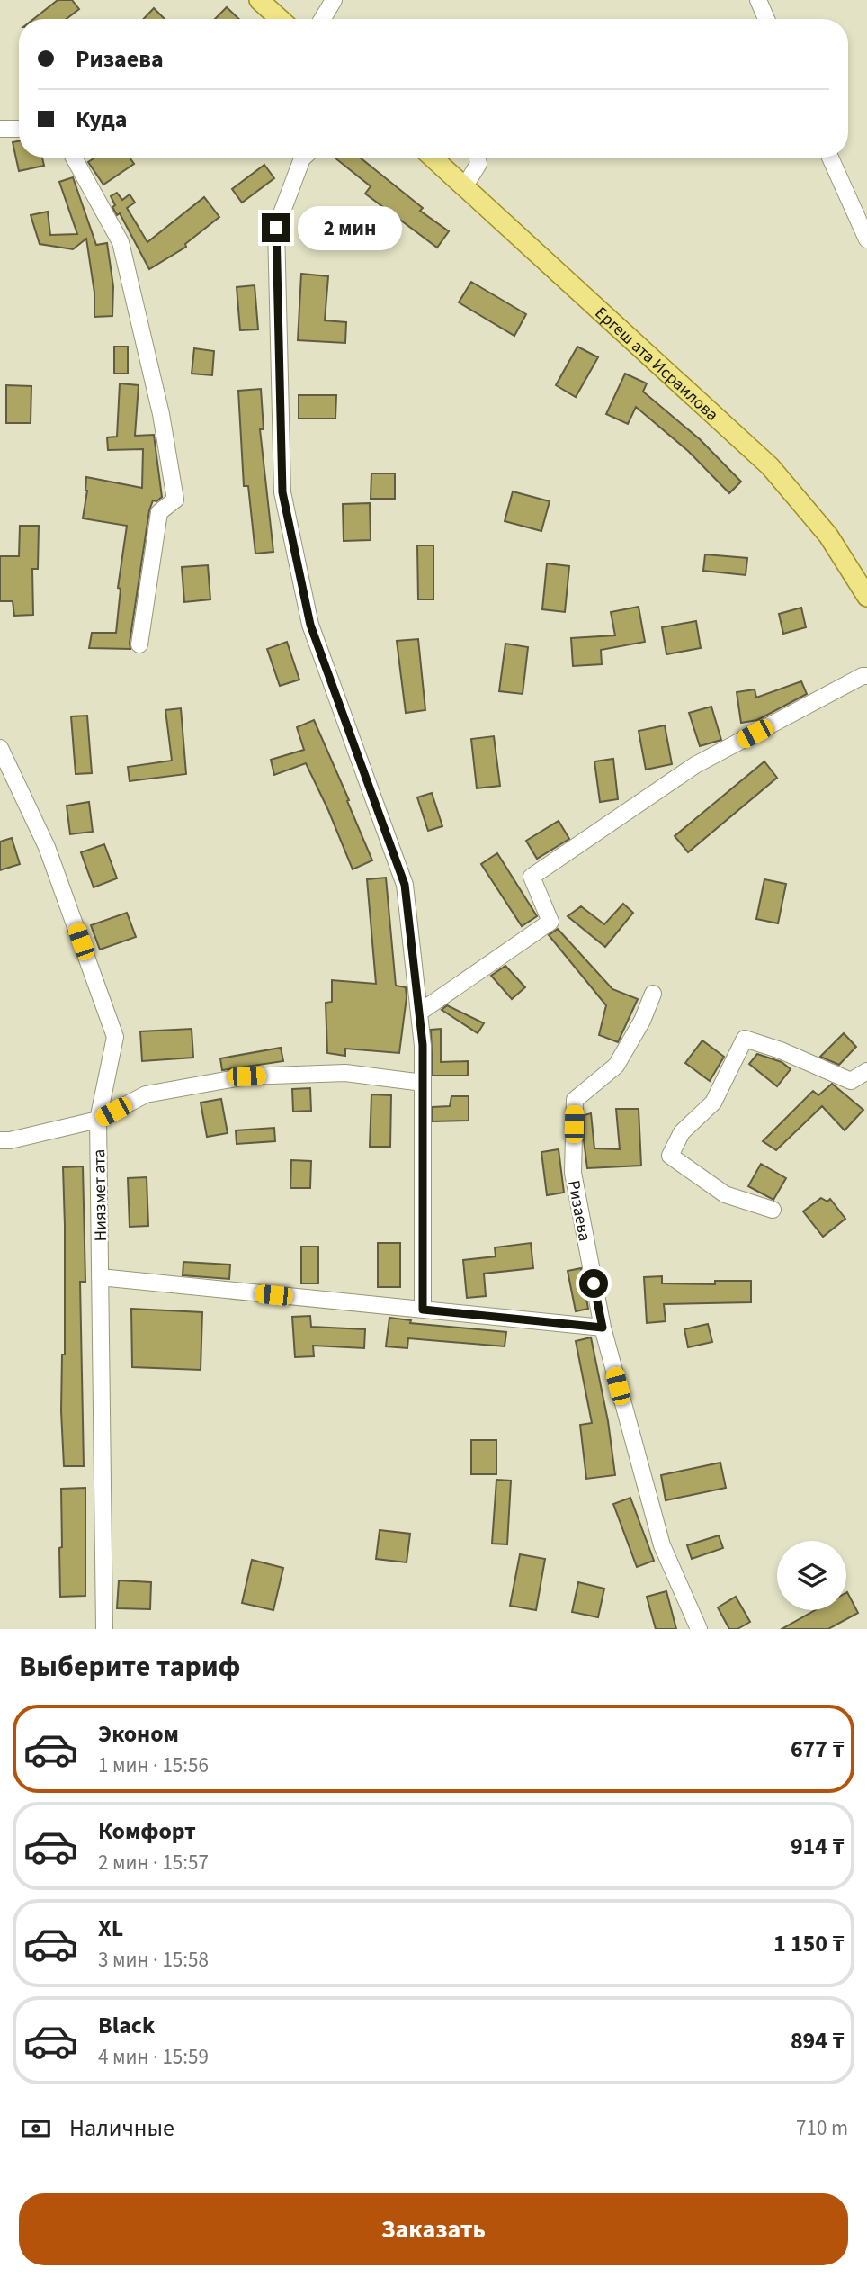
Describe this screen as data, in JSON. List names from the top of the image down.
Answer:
{
  "streets": {
    "main road": ["Ергеш ата Исраилова"],
    "street": ["Ниязмет ата", "Ризаева"]
  },
  "page": {
    "banner": ["Ризаева", "Куда"],
    "bubble": "2 мин",
    "heading": "Выберите тариф",
    "list": [
      {
        "name": "Эконом",
        "note": "1 мин · 15:56",
        "value": "677 ₸"
      },
      {
        "name": "Комфорт",
        "note": "2 мин · 15:57",
        "value": "914 ₸"
      },
      {
        "name": "XL",
        "note": "3 мин · 15:58",
        "value": "1 150 ₸"
      },
      {
        "name": "Black",
        "note": "4 мин · 15:59",
        "value": "894 ₸"
      }
    ],
    "pay": ["Наличные", "710 m"],
    "buttons": "Заказать"
  }
}
